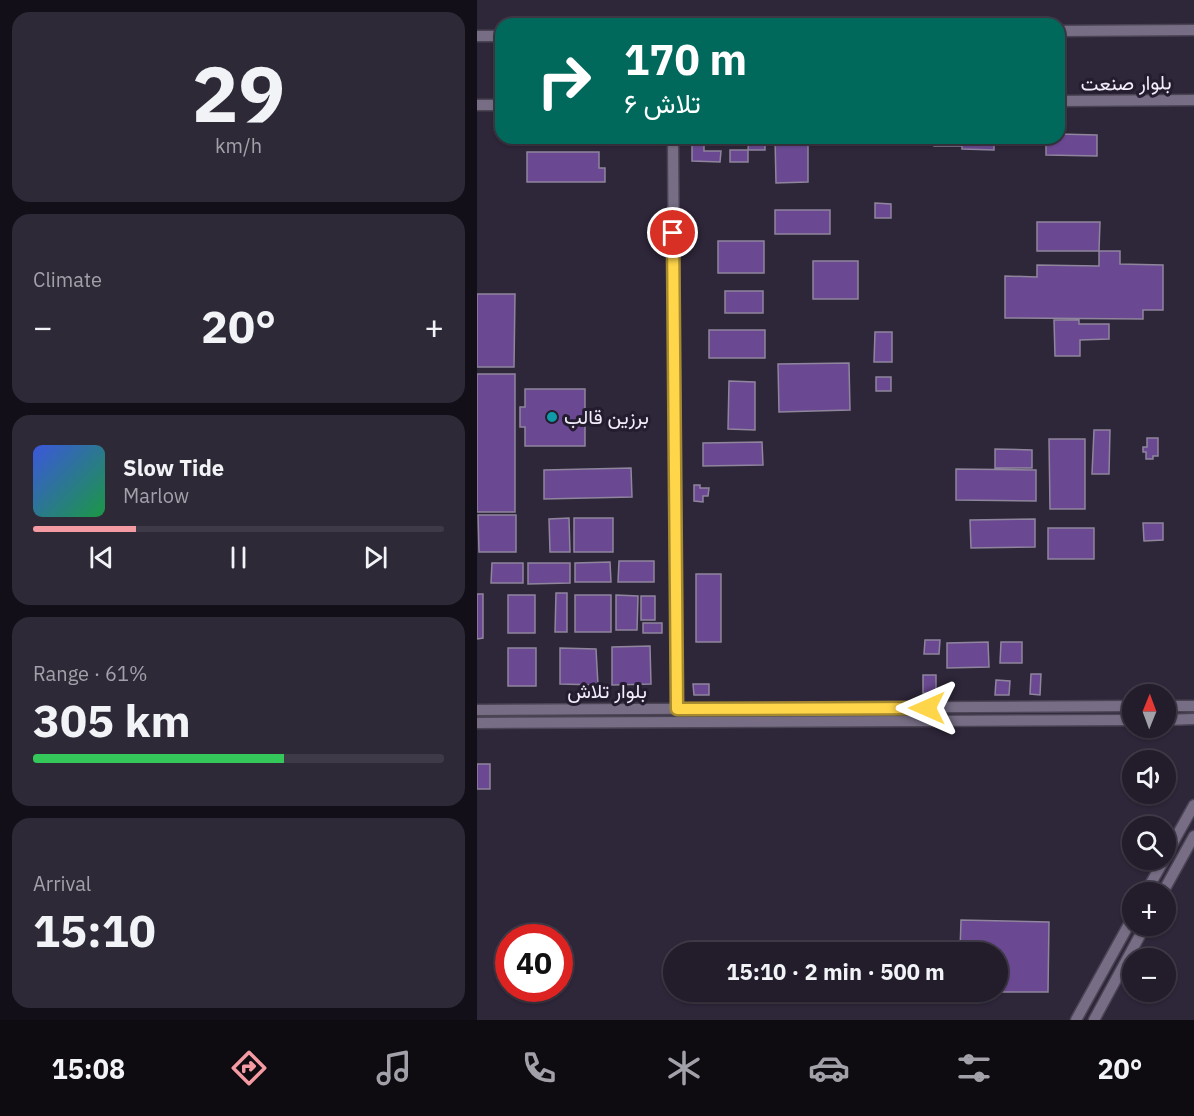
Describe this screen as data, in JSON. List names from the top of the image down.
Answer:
{
  "streets": {
    "street": ["بلوار صنعت", "بلوار تلاش"]
  },
  "places": ["برزین قالب"],
  "north": "top",
  "page": {
    "tile": [
      ["29", "km/h"],
      "Climate",
      ["Range · 61%", "305 km"],
      ["Arrival", "15:10"]
    ],
    "turn": ["170 m", "تلاش ۶"],
    "heat": ["−", "20°", "+"],
    "song": ["Slow Tide", "Marlow"],
    "map_buttons": ["+", "−"],
    "limit": "40",
    "trip": "15:10 · 2 min · 500 m",
    "tabs": ["15:08", "20°"]
  }
}
